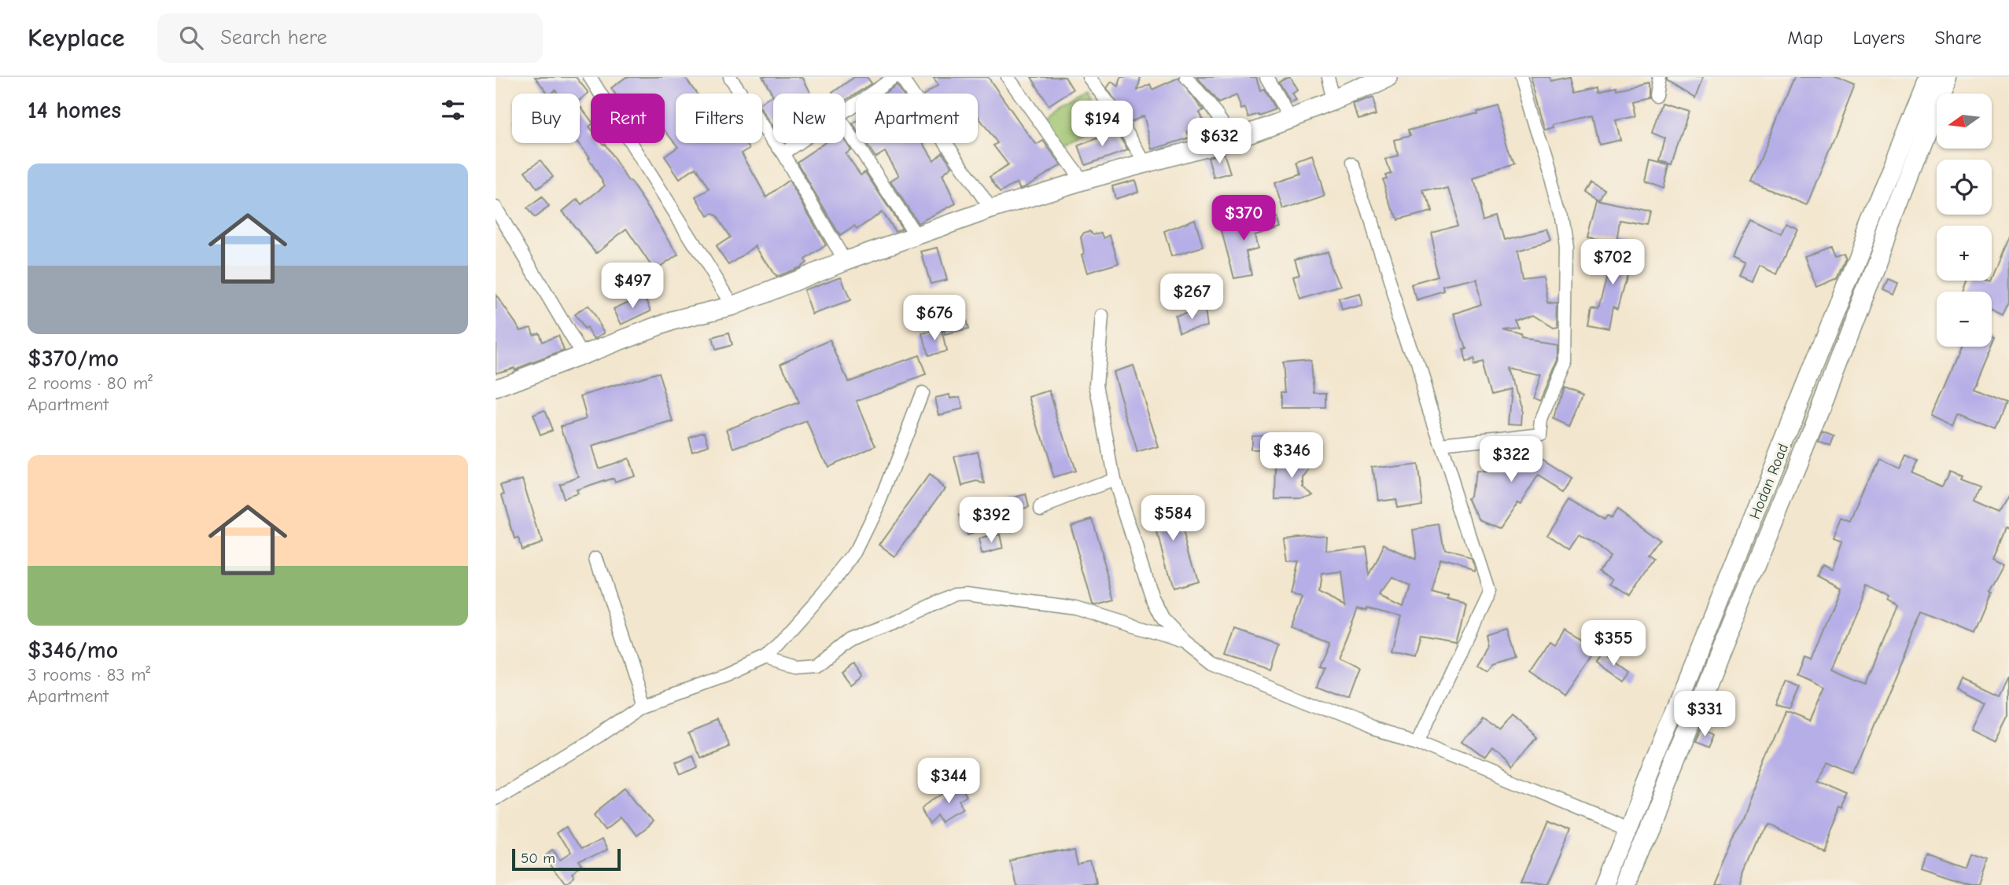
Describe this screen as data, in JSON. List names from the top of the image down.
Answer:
{
  "streets": {
    "main road": ["Hodan Road"]
  },
  "scale_bar": "50 m",
  "north": "left",
  "page": {
    "header": "Keyplace",
    "search": "Search here",
    "nav": ["Map", "Layers", "Share"],
    "heading": "14 homes",
    "map_buttons": ["+", "−"],
    "chip": [
      "Buy",
      "Rent",
      "Filters",
      "New",
      "Apartment"
    ],
    "price": [
      "$194",
      "$632",
      "$370",
      "$702",
      "$497",
      "$267",
      "$676",
      "$346",
      "$322",
      "$584",
      "$392",
      "$355",
      "$331",
      "$344"
    ],
    "list": [
      {
        "name": "$370/mo",
        "note": "2 rooms · 80 m² · Apartment"
      },
      {
        "name": "$346/mo",
        "note": "3 rooms · 83 m² · Apartment"
      }
    ],
    "scale": "50 m"
  }
}
